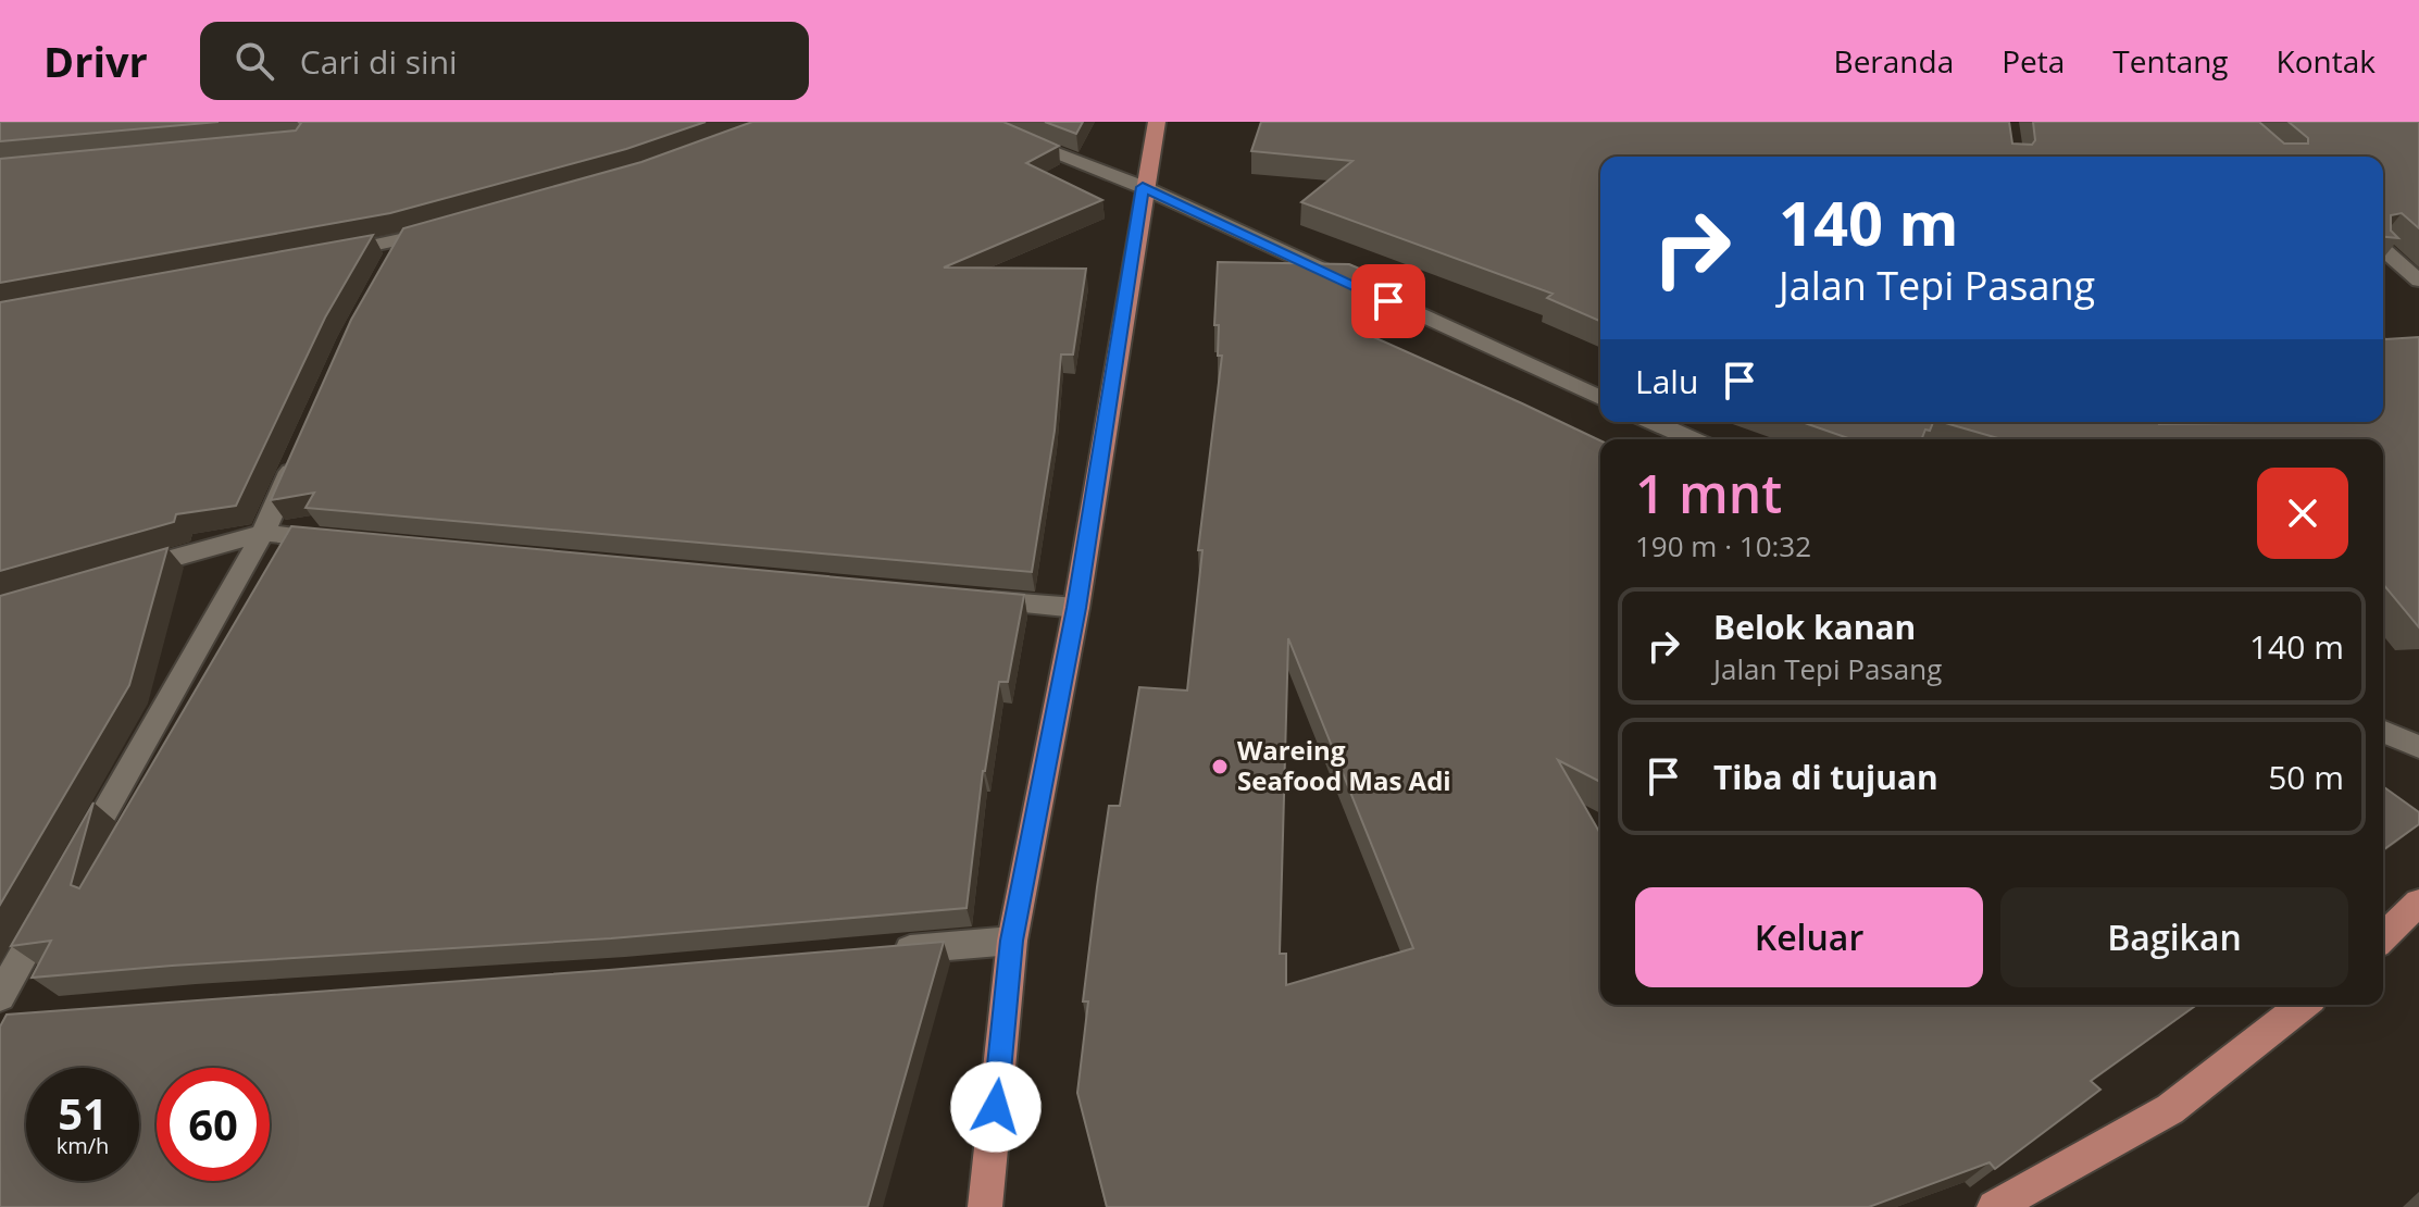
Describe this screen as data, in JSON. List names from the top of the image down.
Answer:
{
  "places": ["Wareing Seafood Mas Adi"],
  "page": {
    "header": "Drivr",
    "search": "Cari di sini",
    "nav": [
      "Beranda",
      "Peta",
      "Tentang",
      "Kontak"
    ],
    "turn": ["140 m", "Jalan Tepi Pasang"],
    "then": "Lalu",
    "heading": ["1 mnt", "190 m · 10:32"],
    "list": [
      {
        "name": "Belok kanan",
        "note": "Jalan Tepi Pasang",
        "value": "140 m"
      },
      {
        "name": "Tiba di tujuan",
        "value": "50 m"
      }
    ],
    "buttons": ["Keluar", "Bagikan"],
    "speed": "51 km/h",
    "limit": "60"
  }
}
